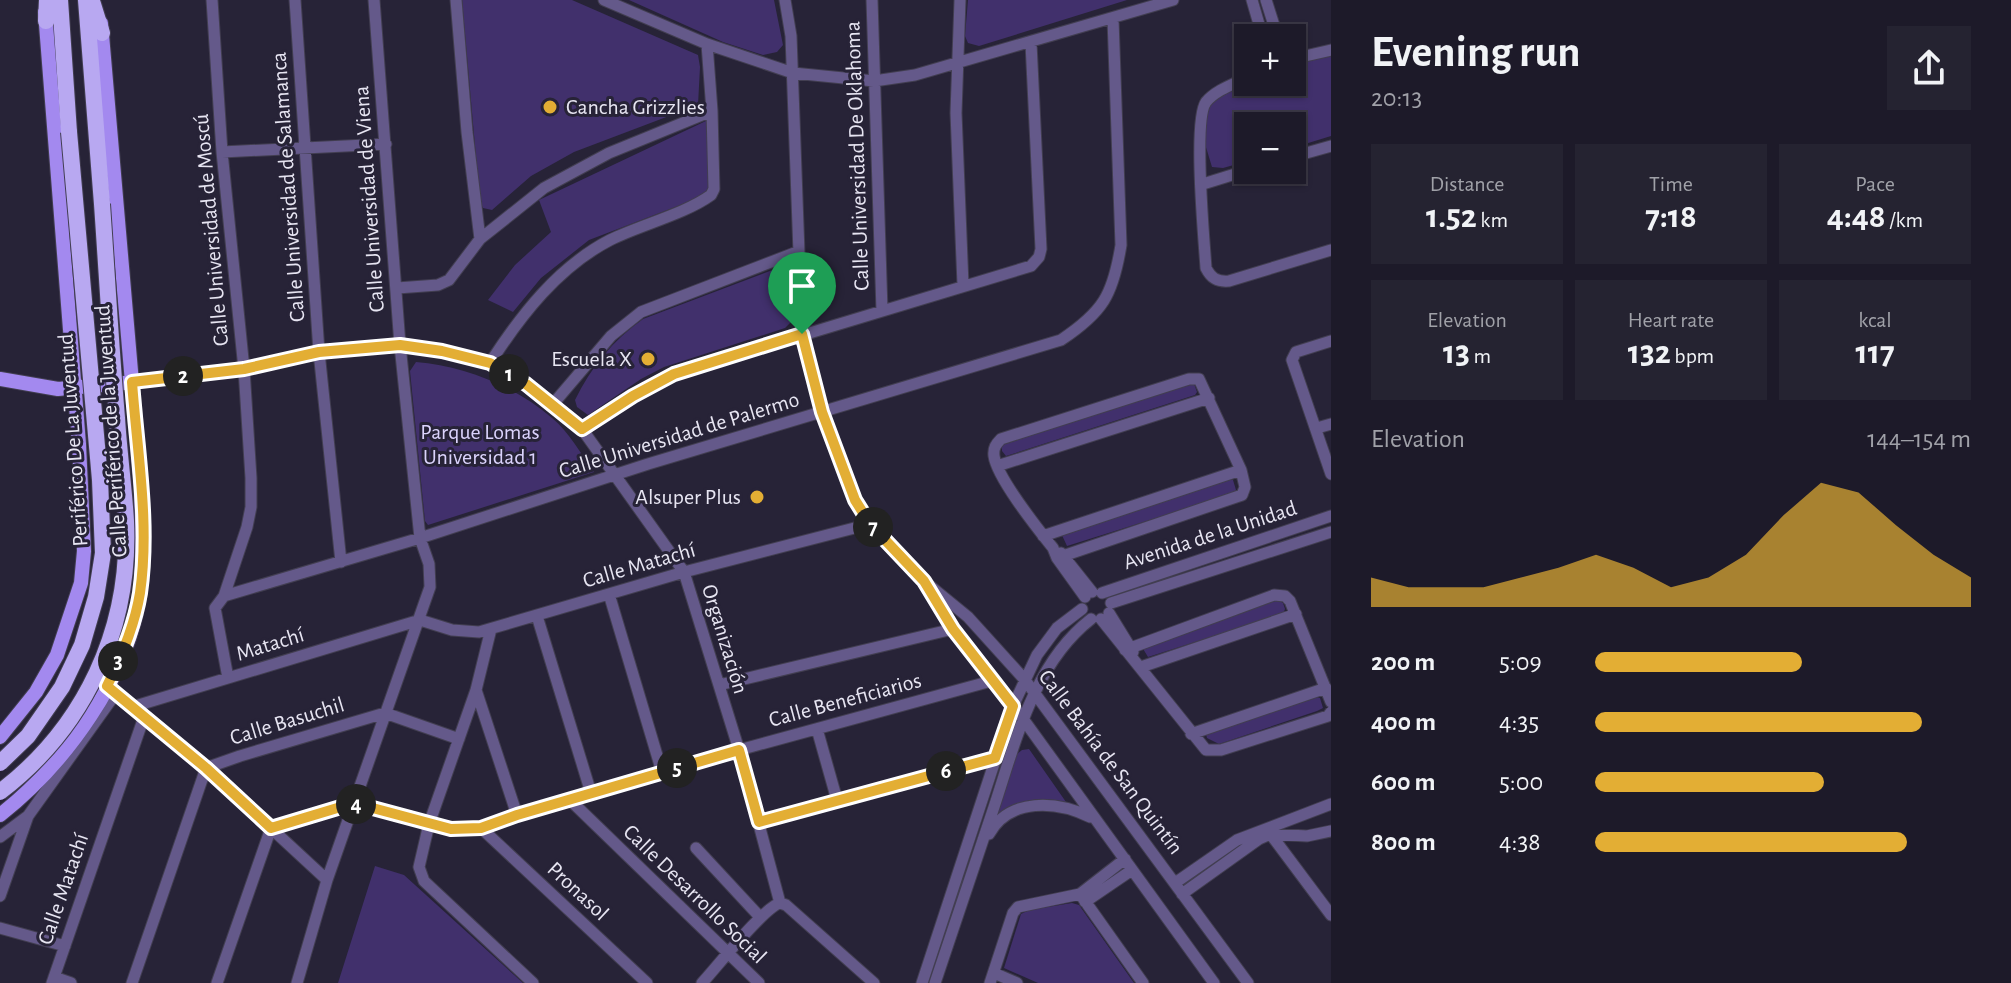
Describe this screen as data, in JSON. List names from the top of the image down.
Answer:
{
  "streets": {
    "highway": ["Periférico De La Juventud"],
    "main road": ["Calle Periférico de la Juventud"],
    "street": [
      "Calle Universidad De Oklahoma",
      "Calle Universidad de Salamanca",
      "Calle Universidad de Viena",
      "Calle Universidad de Moscú",
      "Calle Universidad de Palermo",
      "Avenida de la Unidad",
      "Calle Matachí",
      "Organización",
      "Matachí",
      "Calle Beneficiarios",
      "Calle Basuchil",
      "Calle Bahía de San Quintín",
      "Pronasol",
      "Calle Desarrollo Social"
    ]
  },
  "crossings": [
    ["Calle Universidad de Salamanca", "Calle Universidad de Palermo"],
    ["Calle Universidad de Salamanca", "Organización"],
    ["Calle Universidad de Viena", "Calle Universidad de Palermo"],
    ["Calle Universidad de Viena", "Calle Matachí"],
    ["Calle Universidad de Viena", "Organización"],
    ["Calle Universidad de Viena", "Matachí"],
    ["Calle Universidad de Viena", "Calle Beneficiarios"],
    ["Calle Universidad de Viena", "Calle Basuchil"],
    ["Calle Universidad de Moscú", "Calle Universidad de Palermo"],
    ["Calle Universidad de Moscú", "Organización"],
    ["Calle Periférico de la Juventud", "Organización"],
    ["Calle Universidad de Palermo", "Organización"],
    ["Calle Universidad de Palermo", "Calle Bahía de San Quintín"],
    ["Avenida de la Unidad", "Calle Bahía de San Quintín"],
    ["Calle Matachí", "Organización"],
    ["Calle Matachí", "Matachí"],
    ["Calle Matachí", "Calle Bahía de San Quintín"],
    ["Organización", "Calle Beneficiarios"],
    ["Calle Beneficiarios", "Calle Bahía de San Quintín"],
    ["Calle Beneficiarios", "Pronasol"],
    ["Calle Beneficiarios", "Calle Desarrollo Social"]
  ],
  "parks": ["Parque Lomas Universidad 1"],
  "places": ["Cancha Grizzlies", "Escuela X", "Alsuper Plus"],
  "page": {
    "heading": ["Evening run", "20:13"],
    "map_buttons": ["+", "−"],
    "stats": [
      ["Distance", "1.52 km"],
      ["Time", "7:18"],
      ["Pace", "4:48 /km"],
      ["Elevation", "13 m"],
      ["Heart rate", "132 bpm"],
      ["kcal", "117"]
    ],
    "pins": [
      "1",
      "2",
      "7",
      "3",
      "5",
      "6",
      "4"
    ],
    "chart": ["Elevation", "144–154 m"],
    "list": [
      {
        "name": "200 m",
        "note": "5:09"
      },
      {
        "name": "400 m",
        "note": "4:35"
      },
      {
        "name": "600 m",
        "note": "5:00"
      },
      {
        "name": "800 m",
        "note": "4:38"
      }
    ]
  }
}
